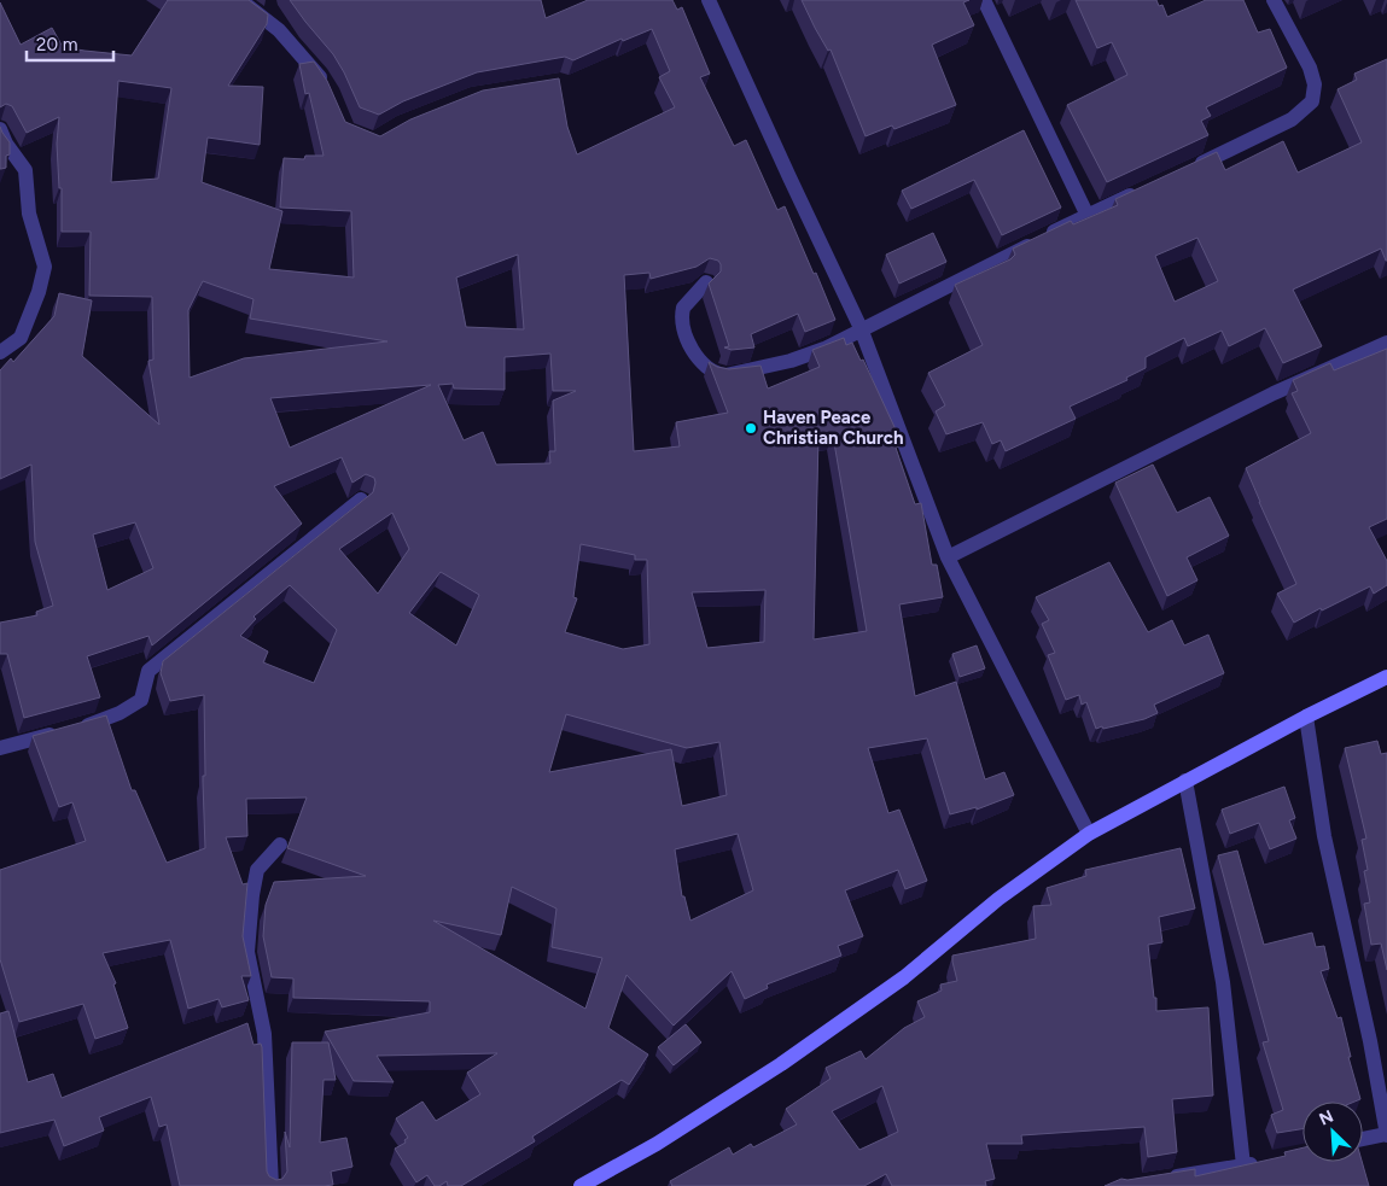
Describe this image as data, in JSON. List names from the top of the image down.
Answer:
{
  "places": ["Haven Peace Christian Church"],
  "scale_bar": "20 m",
  "north": "top left"
}
